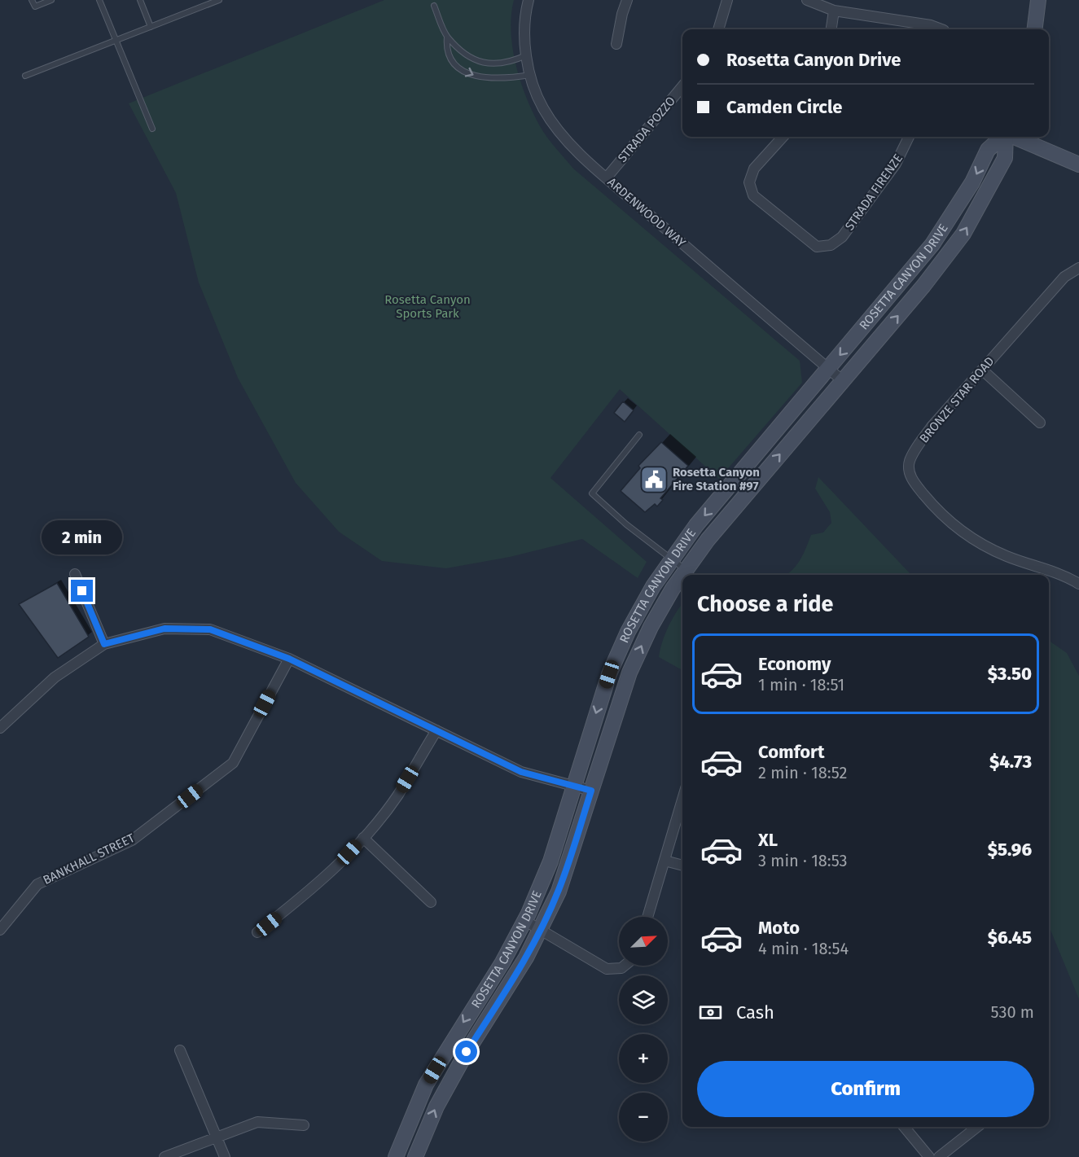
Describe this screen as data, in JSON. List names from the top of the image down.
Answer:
{
  "streets": {
    "street": [
      "STRADA POZZO",
      "STRADA FIRENZE",
      "ARDENWOOD WAY",
      "ROSETTA CANYON DRIVE",
      "BRONZE STAR ROAD",
      "BANKHALL STREET"
    ]
  },
  "crossings": [
    ["STRADA POZZO", "ARDENWOOD WAY"],
    ["ARDENWOOD WAY", "ROSETTA CANYON DRIVE"]
  ],
  "parks": ["Rosetta Canyon Sports Park"],
  "places": {
    "public building": ["Rosetta Canyon Fire Station #97"]
  },
  "north": "top right",
  "page": {
    "banner": ["Rosetta Canyon Drive", "Camden Circle"],
    "bubble": "2 min",
    "heading": "Choose a ride",
    "list": [
      {
        "name": "Economy",
        "note": "1 min · 18:51",
        "value": "$3.50"
      },
      {
        "name": "Comfort",
        "note": "2 min · 18:52",
        "value": "$4.73"
      },
      {
        "name": "XL",
        "note": "3 min · 18:53",
        "value": "$5.96"
      },
      {
        "name": "Moto",
        "note": "4 min · 18:54",
        "value": "$6.45"
      }
    ],
    "map_buttons": ["+", "−"],
    "pay": ["Cash", "530 m"],
    "buttons": "Confirm"
  }
}
